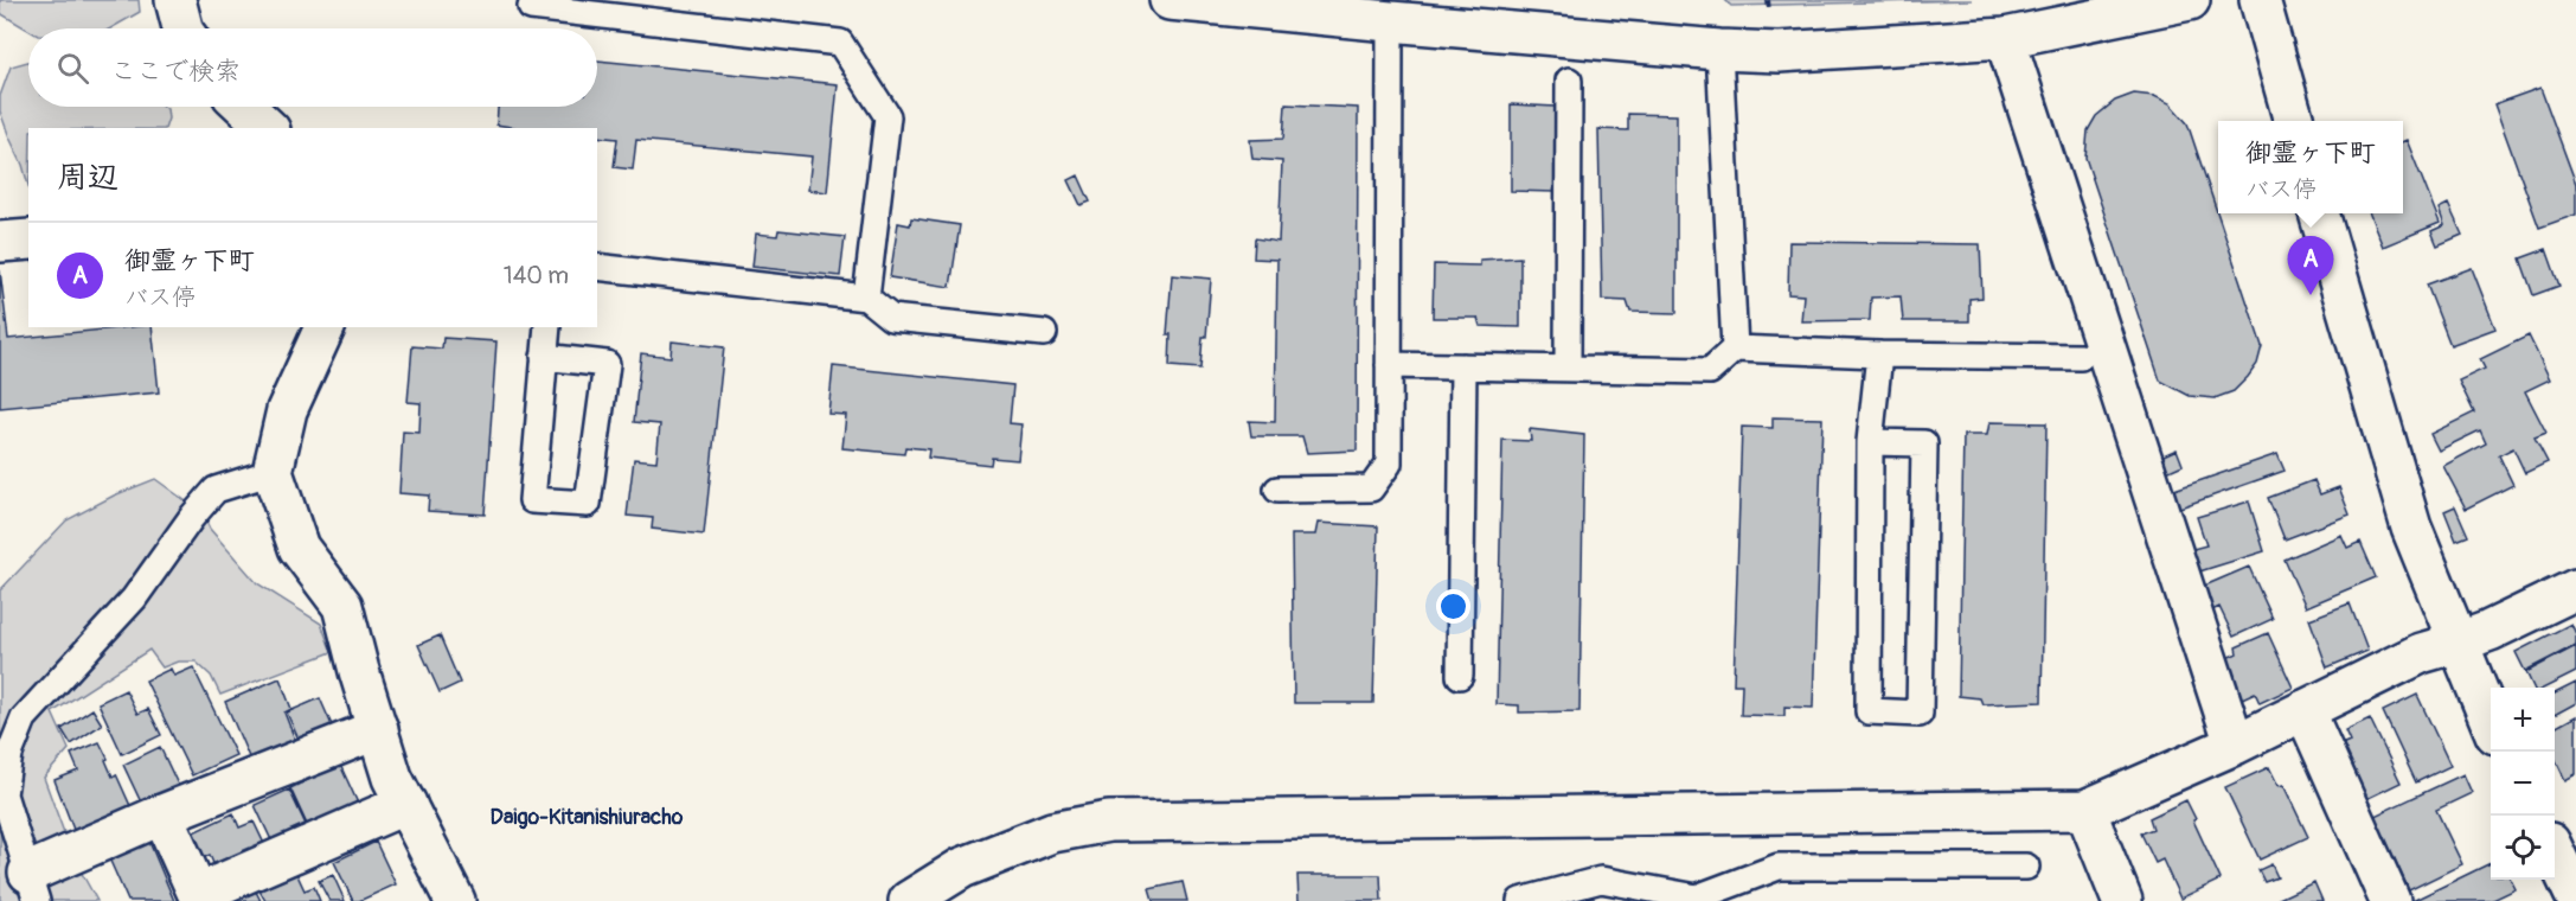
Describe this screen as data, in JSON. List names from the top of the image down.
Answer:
{
  "districts": ["Daigo-Kitanishiuracho"],
  "page": {
    "search": "ここで検索",
    "popup": ["御霊ヶ下町", "バス停"],
    "heading": "周辺",
    "list": [
      {
        "mark": "A",
        "name": "御霊ヶ下町",
        "note": "バス停",
        "value": "140 m"
      }
    ],
    "pins": "A",
    "map_buttons": ["+", "−"]
  }
}
